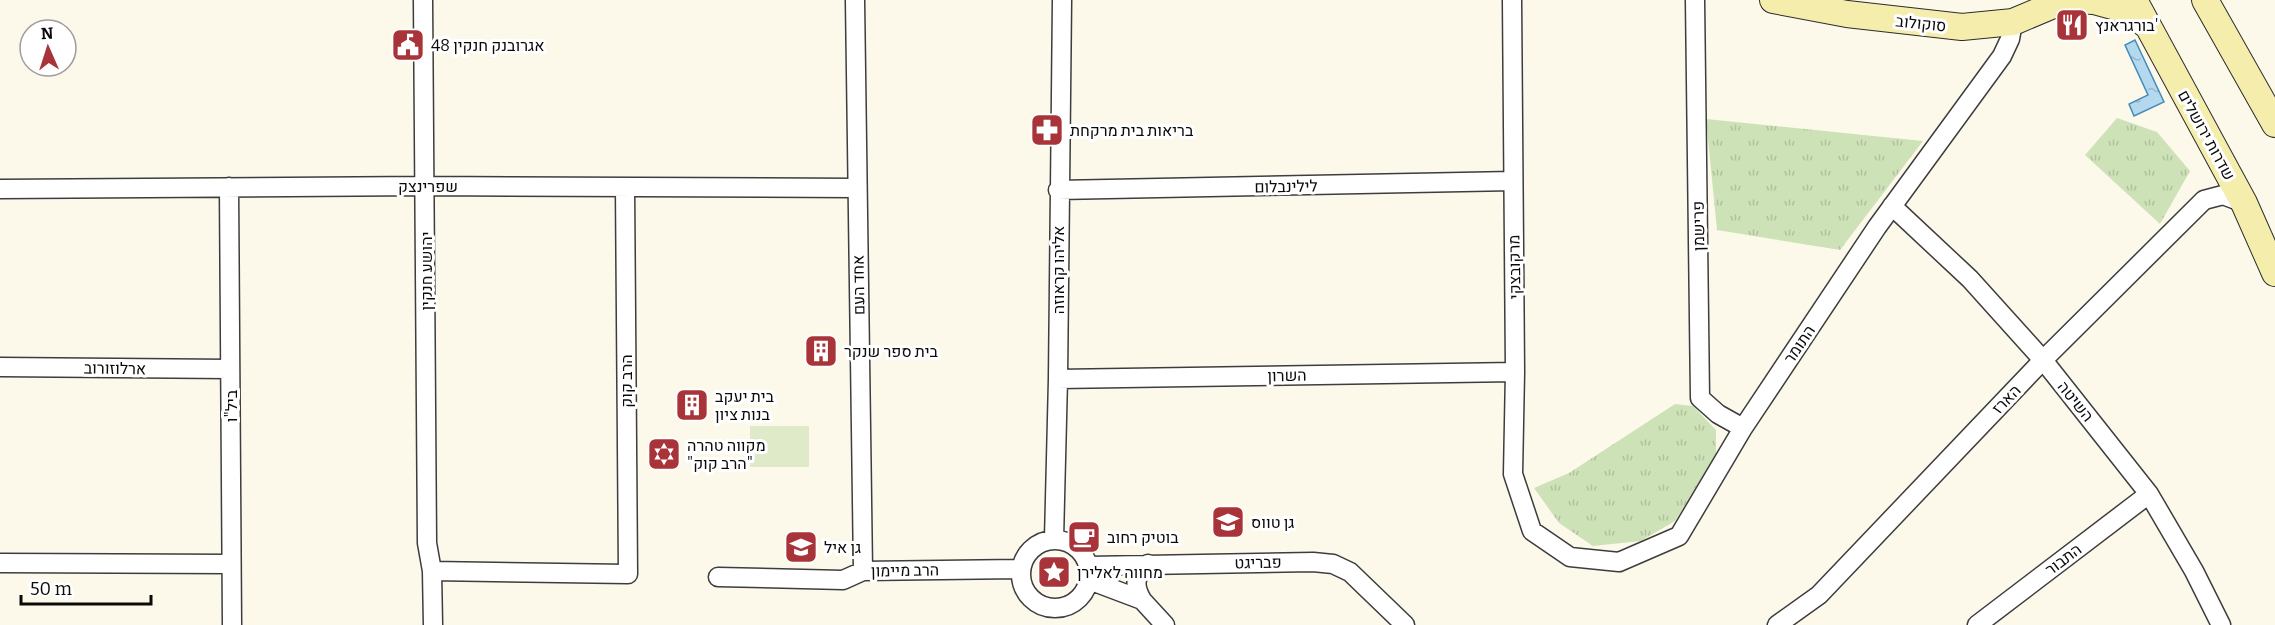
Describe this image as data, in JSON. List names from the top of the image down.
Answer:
{
  "streets": {
    "main road": ["סוקולוב", "שדרות ירושלים"],
    "street": [
      "שפרינצק",
      "לילינבלום",
      "פרישמן",
      "מרקובצקי",
      "אליהו קראוזה",
      "יהושע חנקין",
      "אחד העם",
      "התומר",
      "ארלוזורוב",
      "השרון",
      "הרב קוק",
      "הארז",
      "השיטה",
      "ביל\"ו",
      "התבור",
      "פבריגט",
      "הרב מיימון"
    ]
  },
  "crossings": [
    ["סוקולוב", "התומר"],
    ["שדרות ירושלים", "הארז"],
    ["שפרינצק", "יהושע חנקין"],
    ["שפרינצק", "אחד העם"],
    ["שפרינצק", "הרב קוק"],
    ["שפרינצק", "ביל\"ו"],
    ["לילינבלום", "מרקובצקי"],
    ["לילינבלום", "אליהו קראוזה"],
    ["פרישמן", "התומר"],
    ["מרקובצקי", "התומר"],
    ["מרקובצקי", "השרון"],
    ["אליהו קראוזה", "השרון"],
    ["אליהו קראוזה", "פבריגט"],
    ["אליהו קראוזה", "הרב מיימון"],
    ["יהושע חנקין", "הרב קוק"],
    ["אחד העם", "הרב מיימון"],
    ["התומר", "השיטה"],
    ["ארלוזורוב", "ביל\"ו"],
    ["הארז", "השיטה"],
    ["השיטה", "התבור"],
    ["פבריגט", "הרב מיימון"]
  ],
  "places": {
    "restaurant": ["בורגראנץ'"],
    "public building": ["אגרובנק חנקין 48"],
    "pharmacy": ["בריאות בית מרקחת"],
    "building": ["בית ספר שנקר", "בית יעקב בנות ציון"],
    "synagogue": ["מקווה טהרה \"הרב קוק\""],
    "school or university": ["גן טווס", "גן איל"],
    "cafe": ["בוטיק רחוב"],
    "place": ["מחווה לאלירן"]
  },
  "scale_bar": "50 m",
  "north": "top"
}
